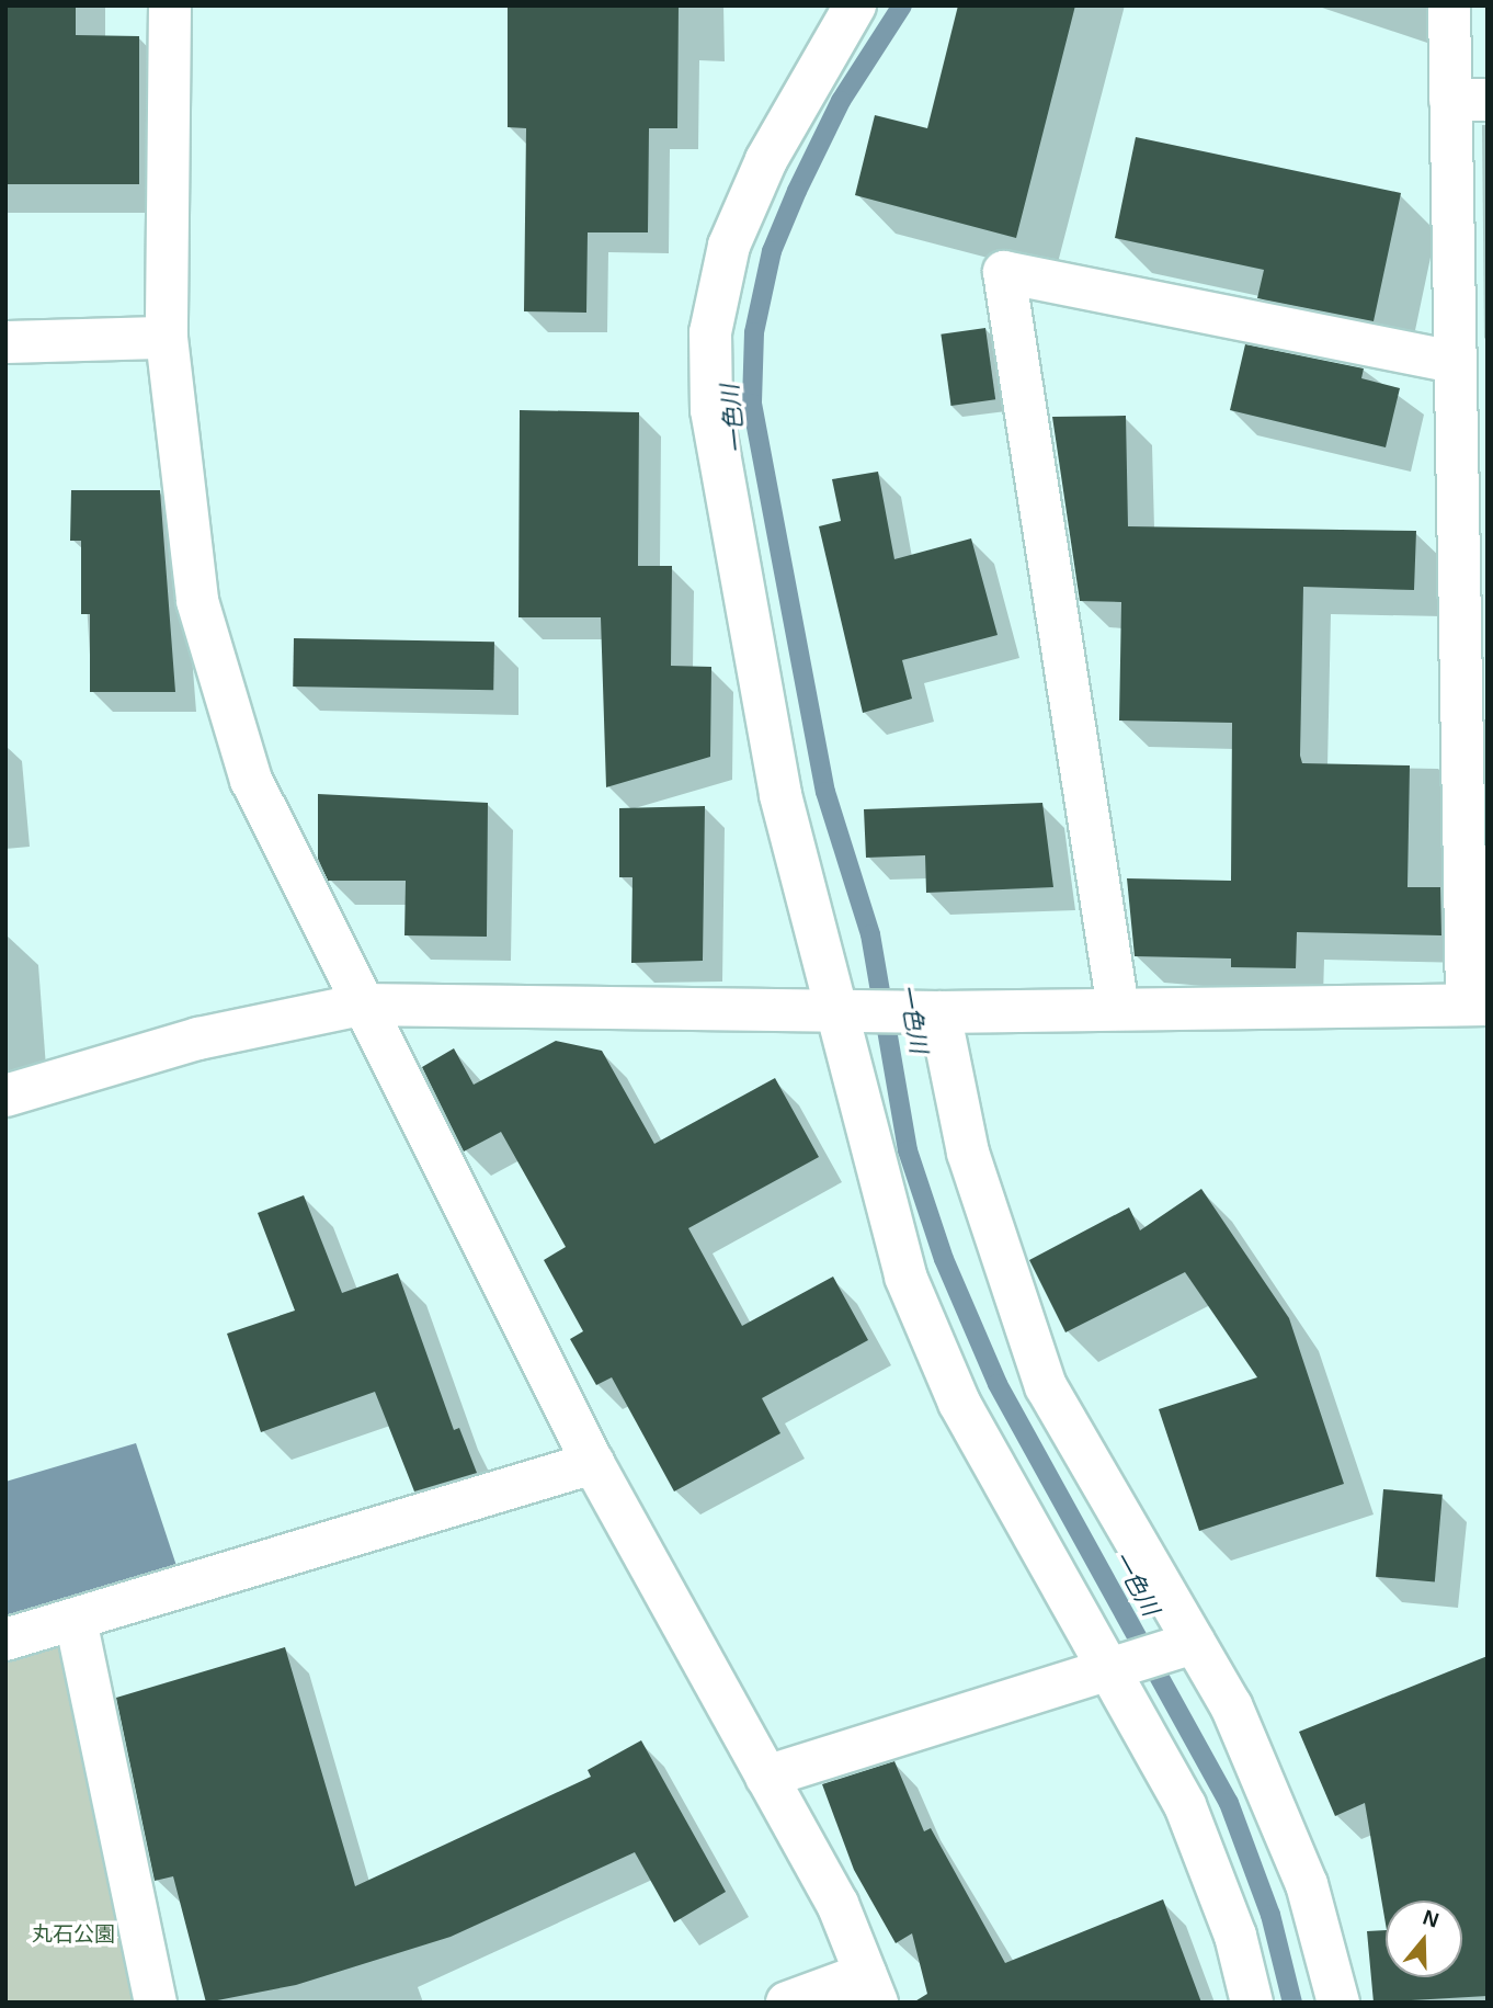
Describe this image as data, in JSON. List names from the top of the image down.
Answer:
{
  "water": ["一色川"],
  "parks": ["丸石公園"],
  "north": "top"
}
